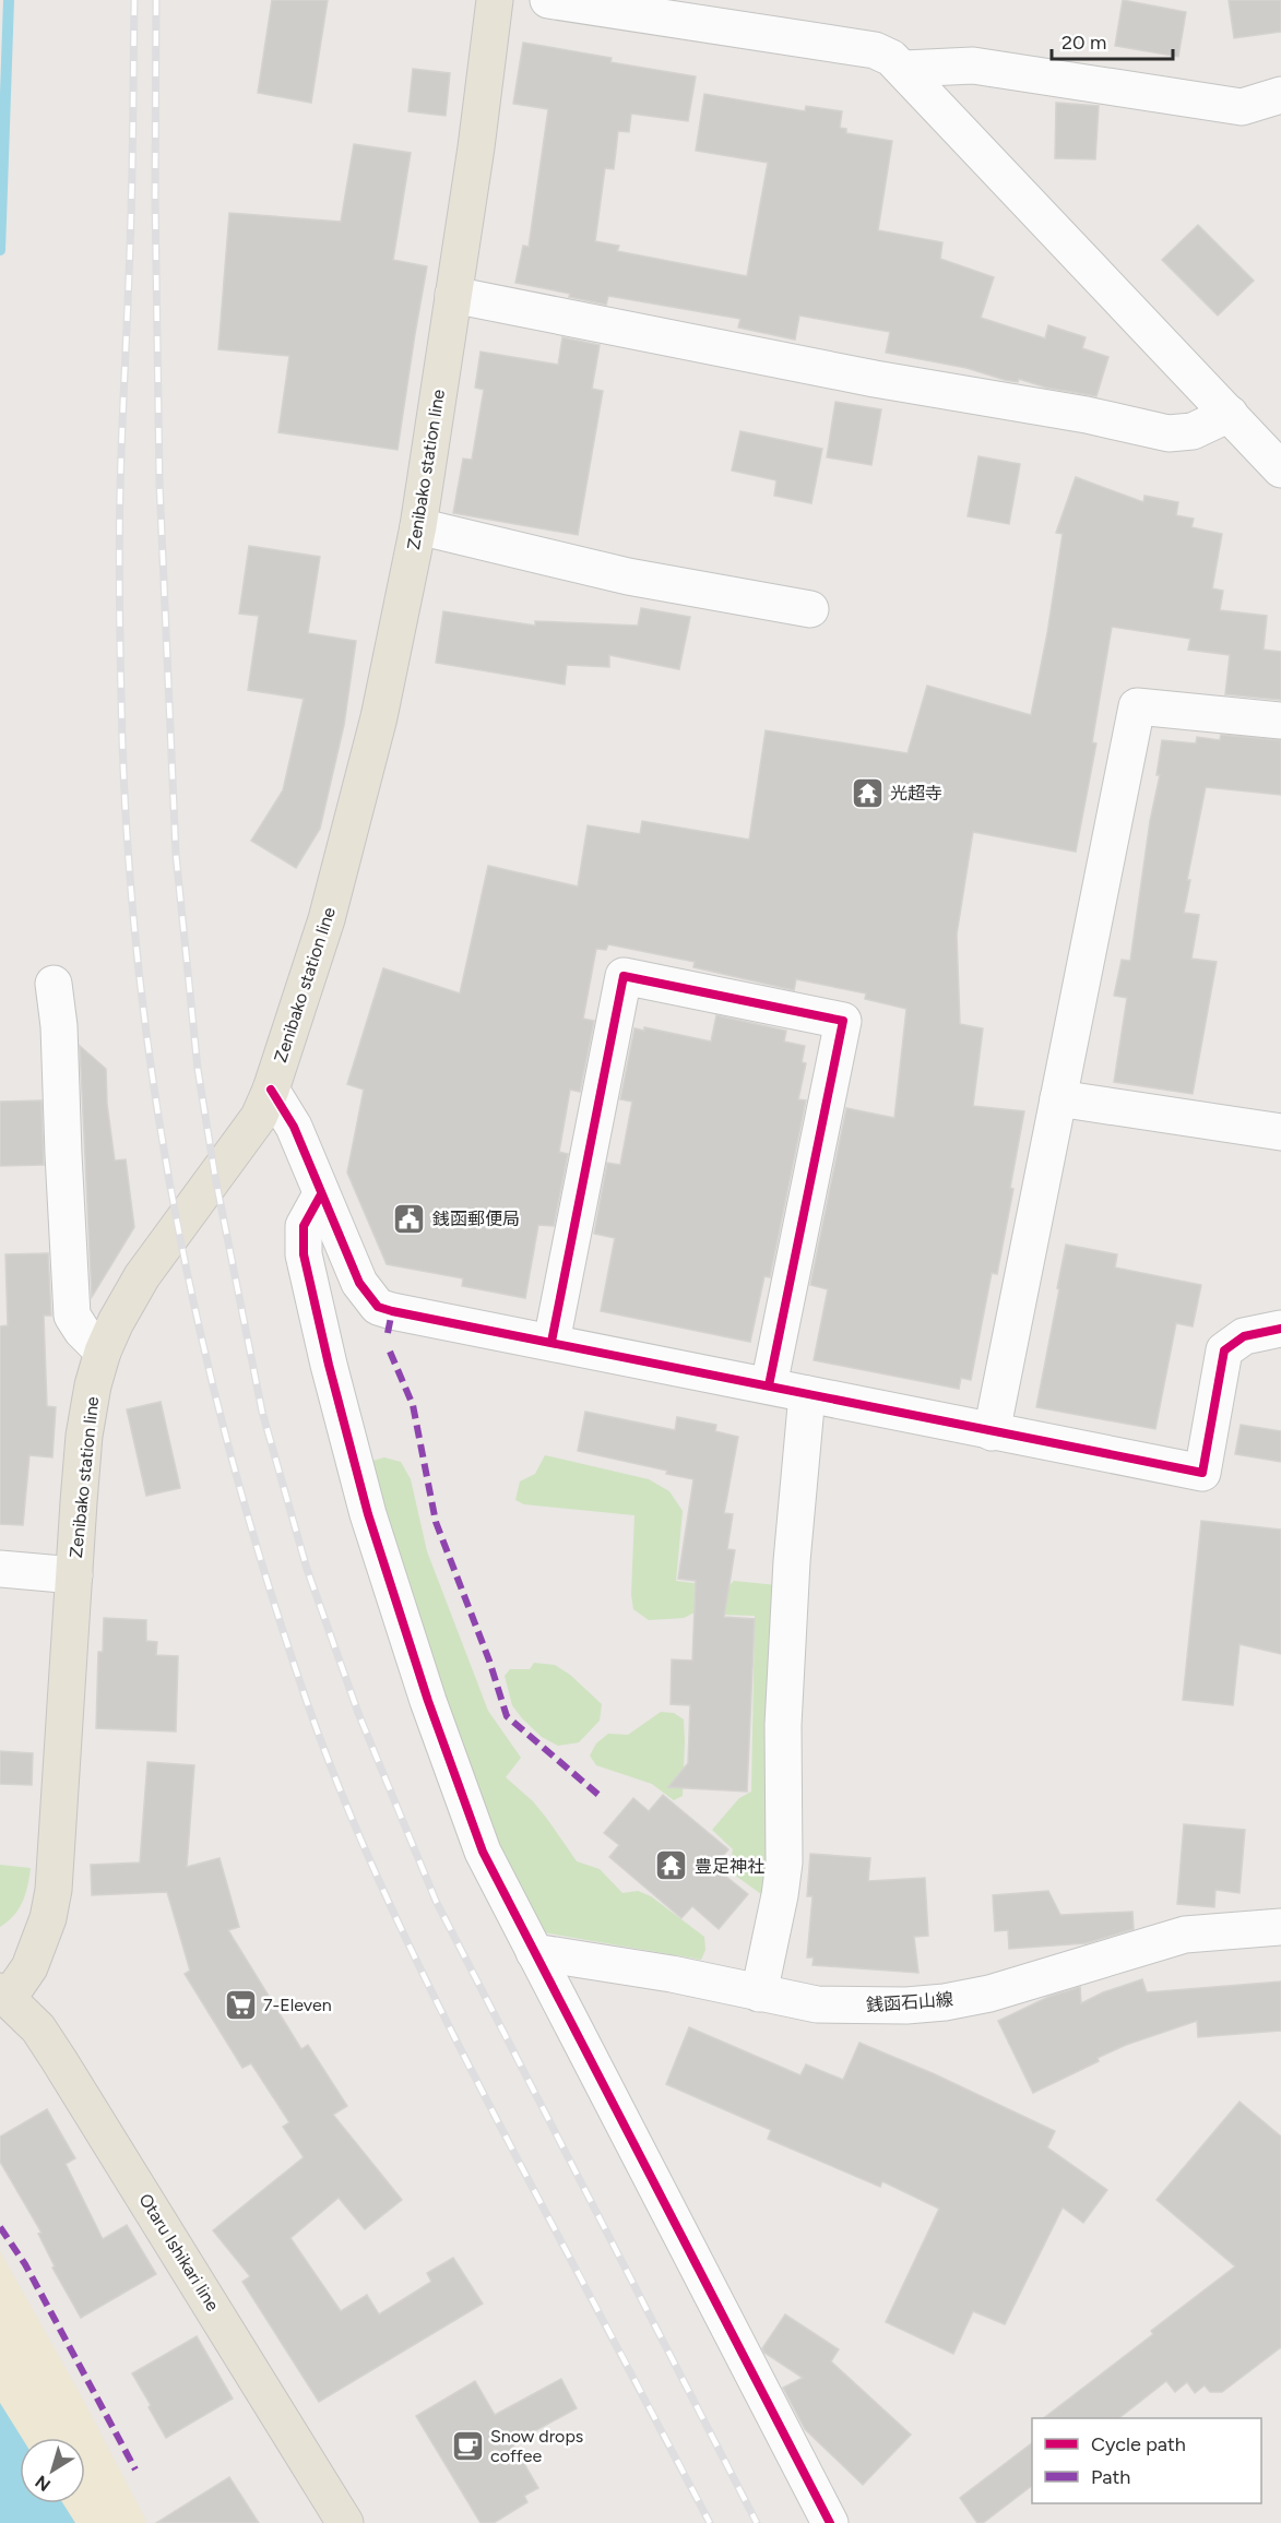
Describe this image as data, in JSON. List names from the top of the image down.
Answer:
{
  "streets": {
    "main road": ["Zenibako station line", "Otaru Ishikari line"],
    "street": ["銭函石山線"]
  },
  "crossings": [
    ["Zenibako station line", "Otaru Ishikari line"]
  ],
  "places": {
    "temple": ["光超寺", "豊足神社"],
    "public building": ["銭函郵便局"],
    "supermarket": ["7-Eleven"],
    "cafe": ["Snow drops coffee"]
  },
  "legend": ["Cycle path", "Path"],
  "scale_bar": "20 m",
  "north": "bottom left"
}
